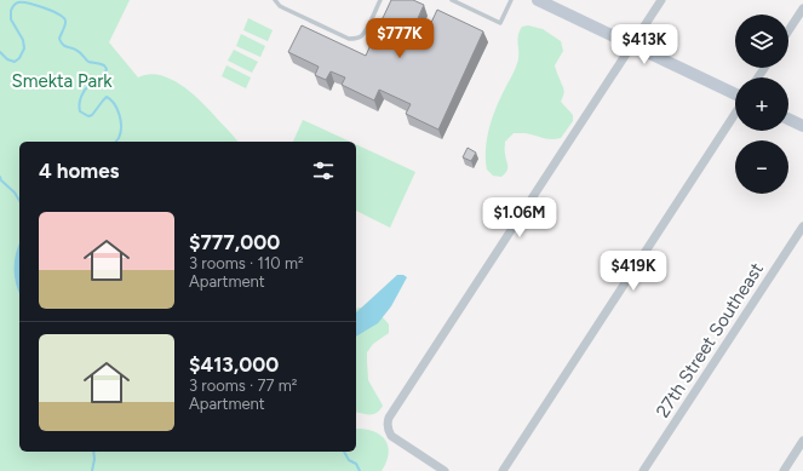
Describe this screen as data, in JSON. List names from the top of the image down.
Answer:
{
  "streets": {
    "street": ["27th Street Southeast"]
  },
  "parks": ["Smekta Park"],
  "page": {
    "map_buttons": ["+", "−"],
    "price": [
      "$777K",
      "$413K",
      "$1.06M",
      "$419K"
    ],
    "heading": "4 homes",
    "list": [
      {
        "name": "$777,000",
        "note": "3 rooms · 110 m² · Apartment"
      },
      {
        "name": "$413,000",
        "note": "3 rooms · 77 m² · Apartment"
      }
    ]
  }
}
